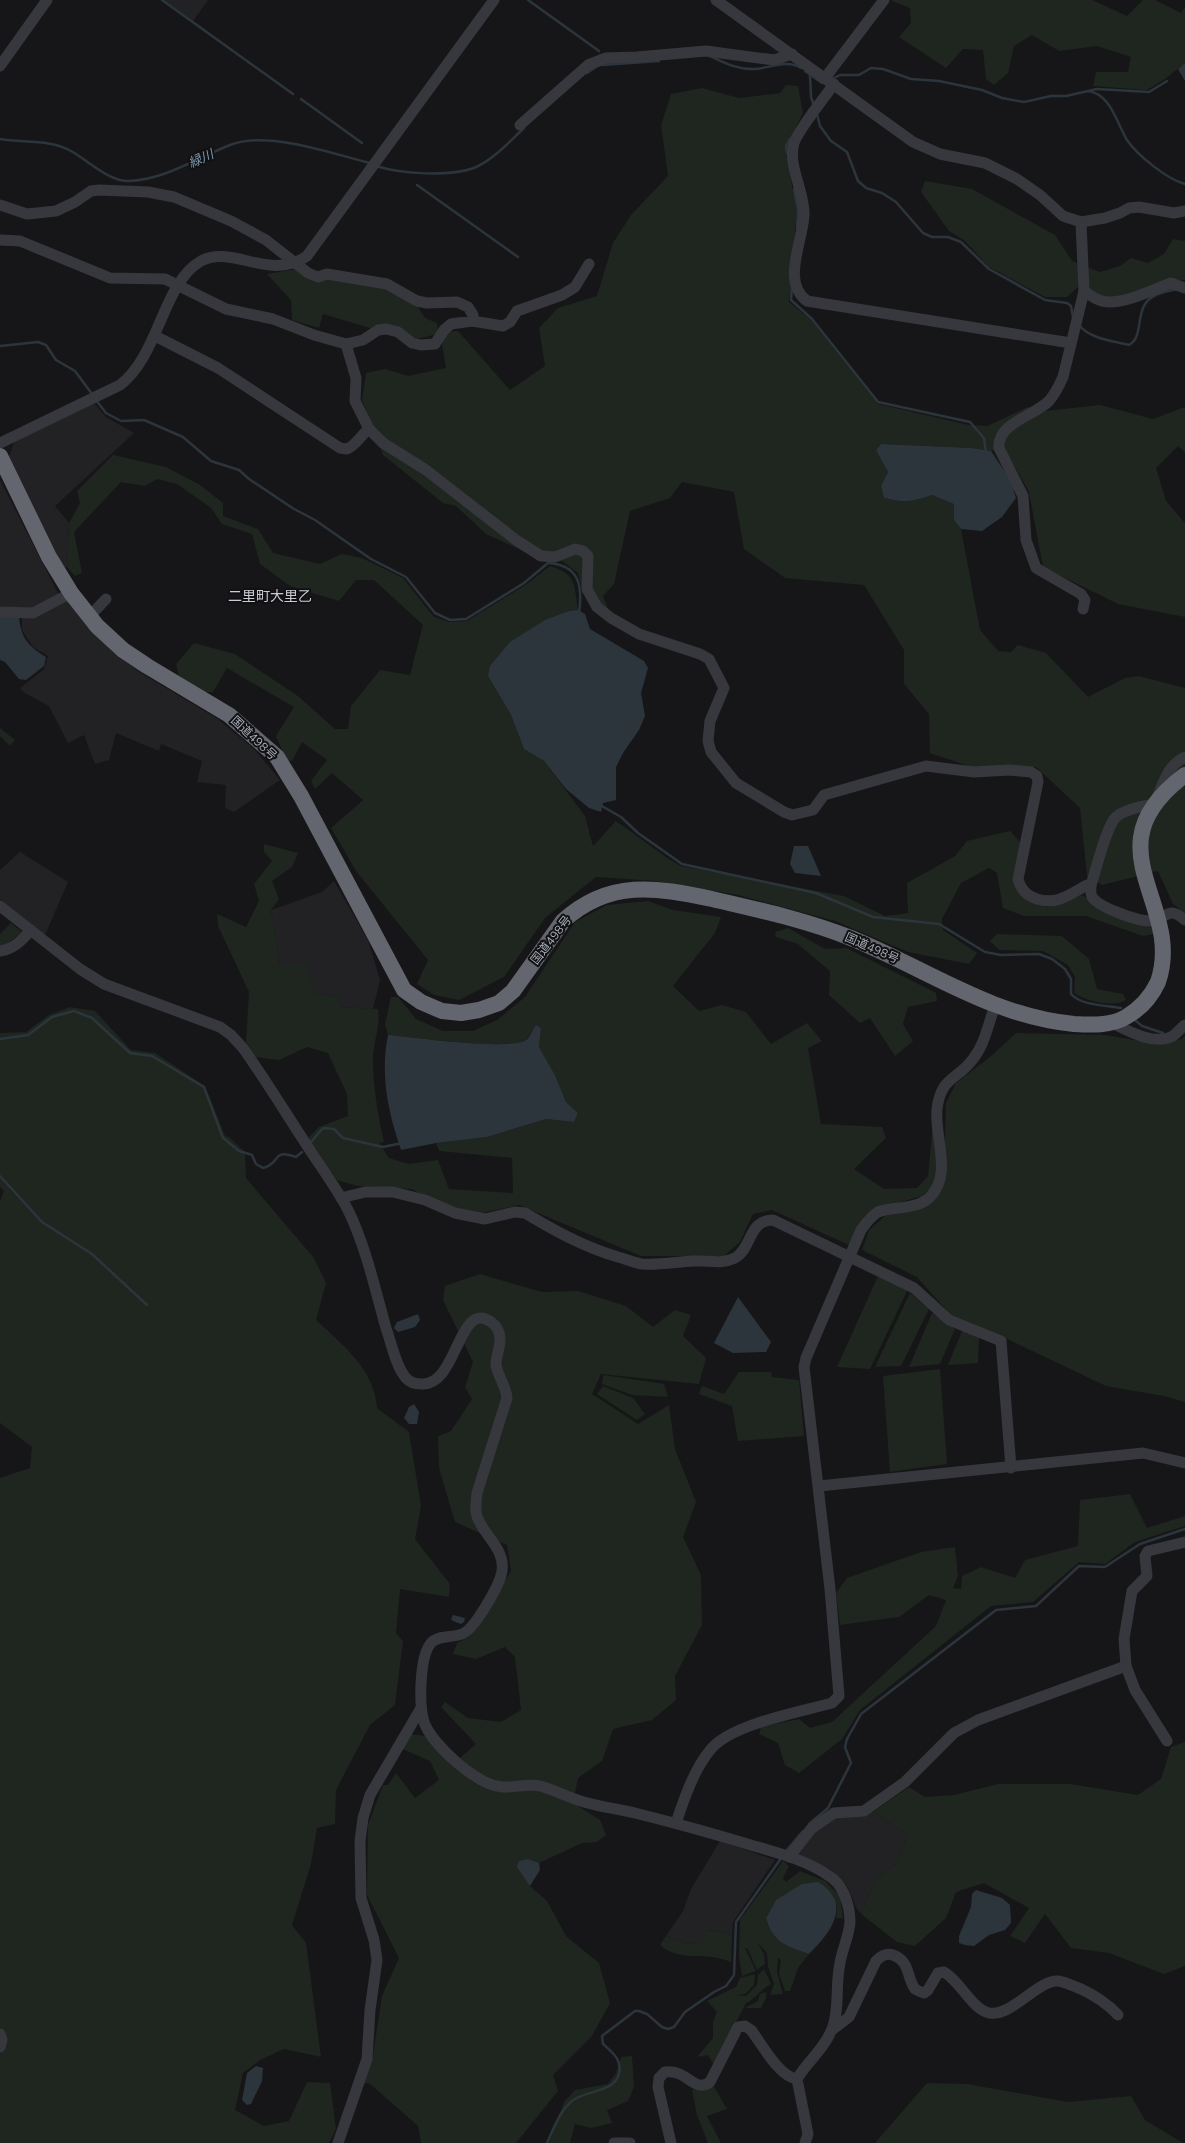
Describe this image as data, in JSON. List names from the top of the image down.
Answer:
{
  "streets": {
    "highway": ["国道498号"]
  },
  "districts": ["二里町大里乙"],
  "water": ["緑川"]
}
